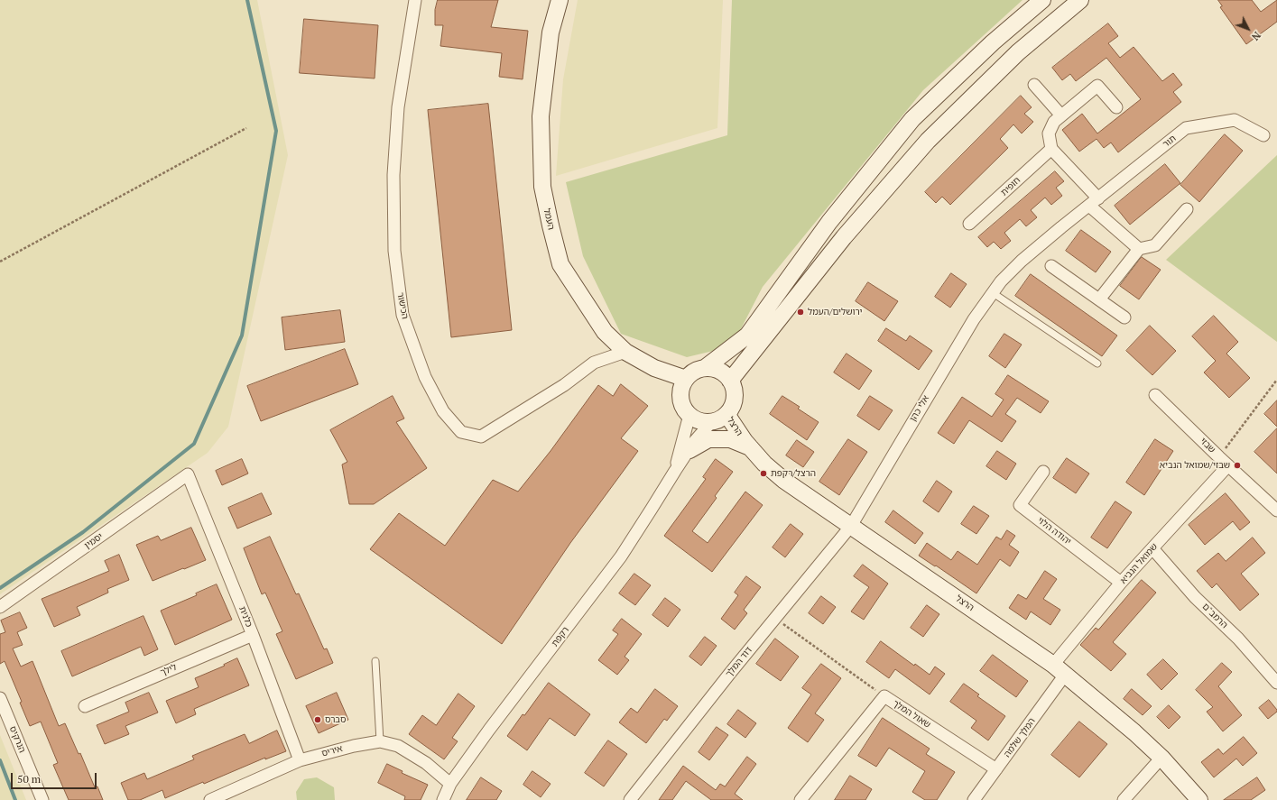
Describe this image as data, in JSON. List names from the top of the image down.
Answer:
{
  "streets": {
    "street": [
      "תור",
      "חופית",
      "העמל",
      "הכישור",
      "אלי כהן",
      "הרצל",
      "שבזי",
      "יהודה הלוי",
      "יסמין",
      "שמואל הנביא",
      "הרמב\"ם",
      "כלנית",
      "רקפת",
      "דוד המלך",
      "לילך",
      "שאול המלך",
      "המלך שלמה",
      "הנרקיס",
      "איריס"
    ]
  },
  "crossings": [
    ["תור", "אלי כהן"],
    ["העמל", "הכישור"],
    ["העמל", "הרצל"],
    ["העמל", "רקפת"],
    ["אלי כהן", "הרצל"],
    ["אלי כהן", "דוד המלך"],
    ["הרצל", "שמואל הנביא"],
    ["הרצל", "רקפת"],
    ["הרצל", "דוד המלך"],
    ["הרצל", "המלך שלמה"],
    ["שבזי", "שמואל הנביא"],
    ["יהודה הלוי", "שמואל הנביא"],
    ["יסמין", "כלנית"],
    ["שמואל הנביא", "הרמב\"ם"],
    ["שמואל הנביא", "המלך שלמה"],
    ["כלנית", "לילך"],
    ["כלנית", "איריס"],
    ["רקפת", "איריס"],
    ["שאול המלך", "המלך שלמה"]
  ],
  "places": [
    "ירושלים/העמל",
    "שבזי/שמואל הנביא",
    "הרצל/רקפת",
    "סברס"
  ],
  "scale_bar": "50 m",
  "north": "bottom right"
}
